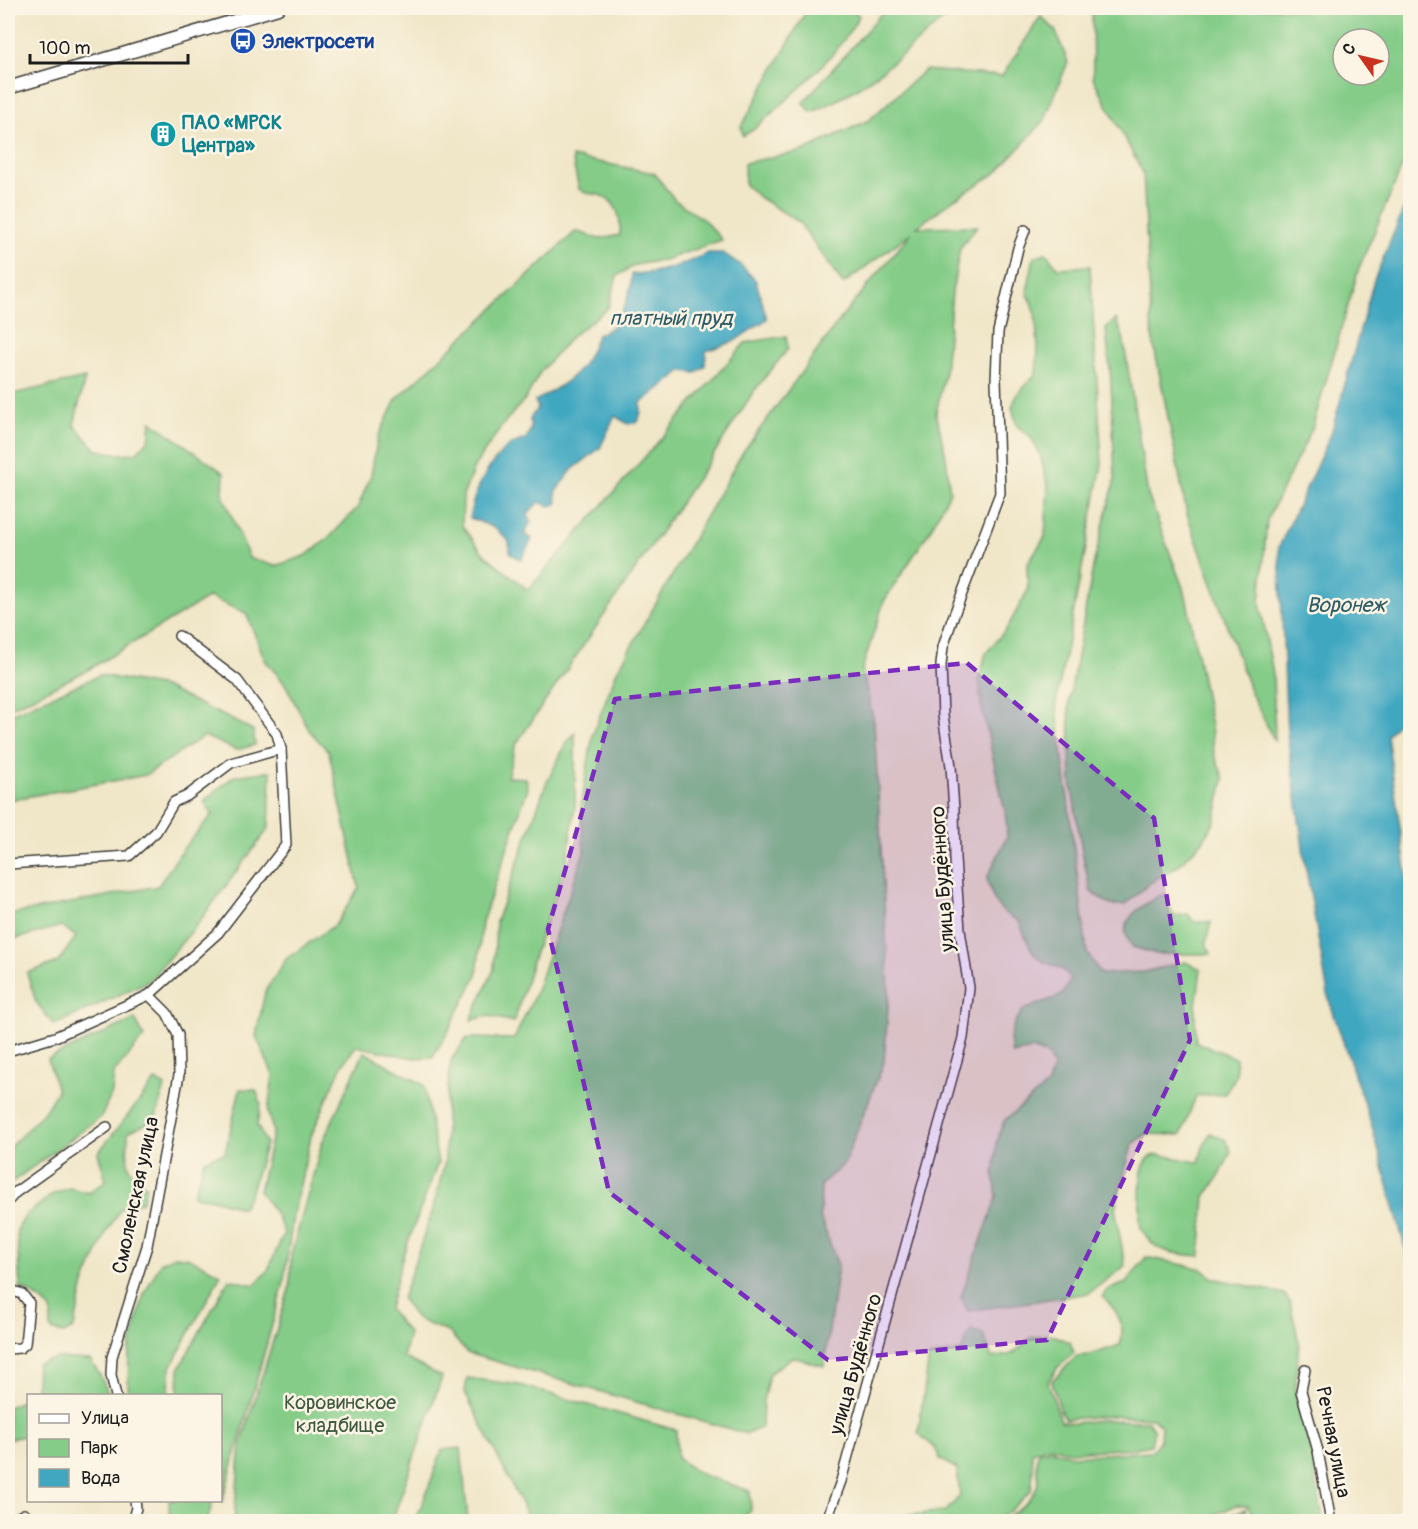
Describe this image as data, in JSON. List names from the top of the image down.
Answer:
{
  "streets": {
    "street": ["улица Будённого", "Смоленская улица", "Речная улица"]
  },
  "water": ["платный пруд", "Воронеж"],
  "parks": ["Коровинское кладбище"],
  "places": {
    "bus stop": ["Электросети"],
    "building": ["ПАО «МРСК Центра»"]
  },
  "legend": ["Улица", "Парк", "Вода"],
  "scale_bar": "100 m",
  "north": "top left"
}
